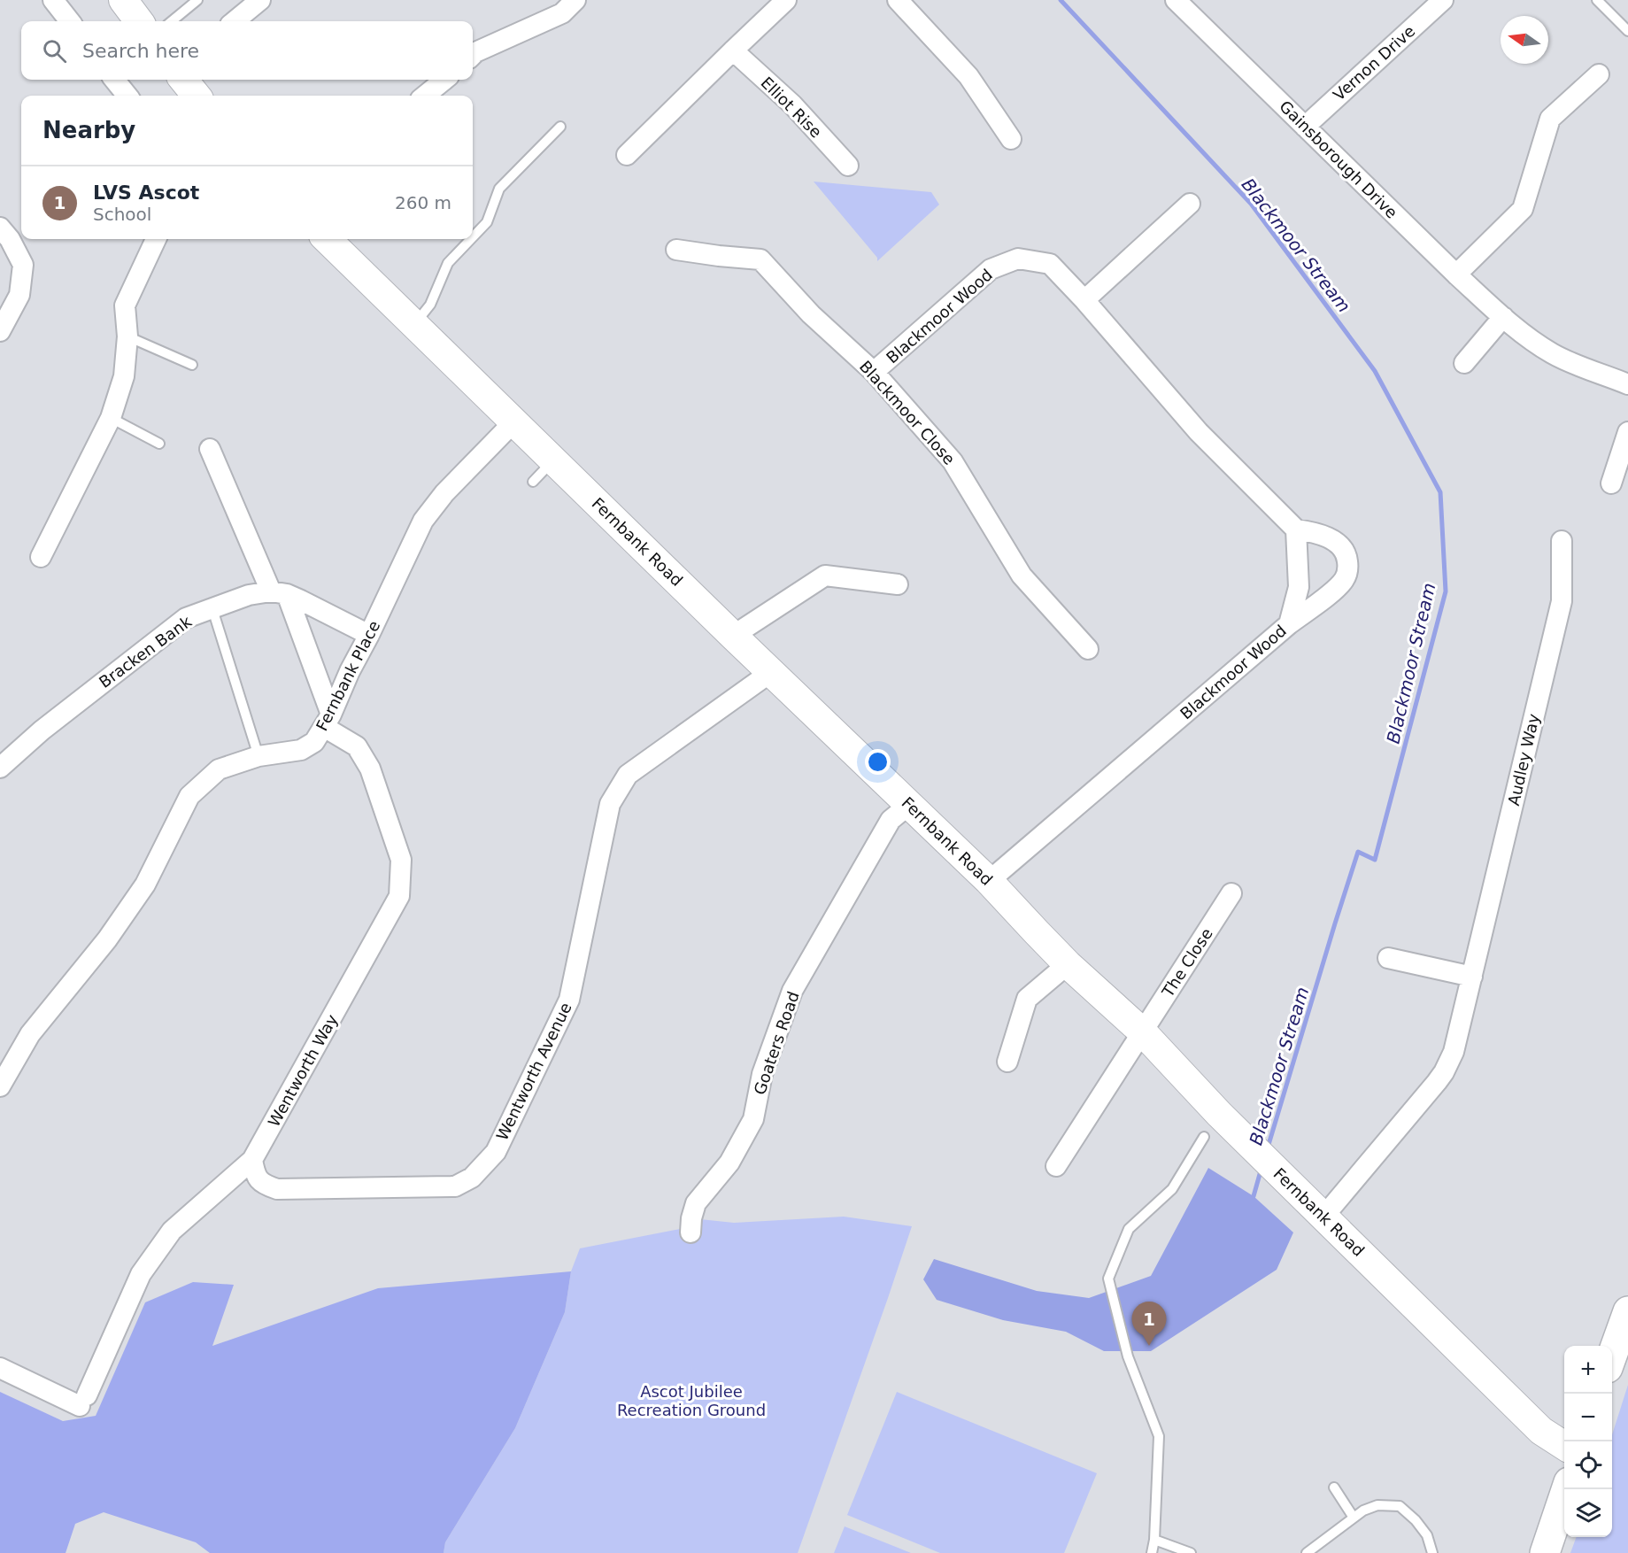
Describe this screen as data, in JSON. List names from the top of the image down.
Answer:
{
  "streets": {
    "street": [
      "Vernon Drive",
      "Elliot Rise",
      "Gainsborough Drive",
      "Blackmoor Wood",
      "Blackmoor Close",
      "Fernbank Road",
      "Bracken Bank",
      "Fernbank Place",
      "Audley Way",
      "The Close",
      "Goaters Road",
      "Wentworth Way",
      "Wentworth Avenue"
    ]
  },
  "crossings": [
    ["Vernon Drive", "Gainsborough Drive"],
    ["Blackmoor Wood", "Blackmoor Close"],
    ["Blackmoor Wood", "Fernbank Road"],
    ["Fernbank Road", "Fernbank Place"],
    ["Fernbank Road", "Audley Way"],
    ["Fernbank Road", "The Close"],
    ["Fernbank Road", "Goaters Road"],
    ["Fernbank Road", "Wentworth Avenue"],
    ["Fernbank Place", "Wentworth Way"],
    ["Wentworth Way", "Wentworth Avenue"]
  ],
  "water": ["Blackmoor Stream"],
  "parks": ["Ascot Jubilee Recreation Ground"],
  "north": "left",
  "page": {
    "search": "Search here",
    "heading": "Nearby",
    "list": [
      {
        "mark": "1",
        "name": "LVS Ascot",
        "note": "School",
        "value": "260 m"
      }
    ],
    "pins": "1",
    "map_buttons": ["+", "−"]
  }
}
